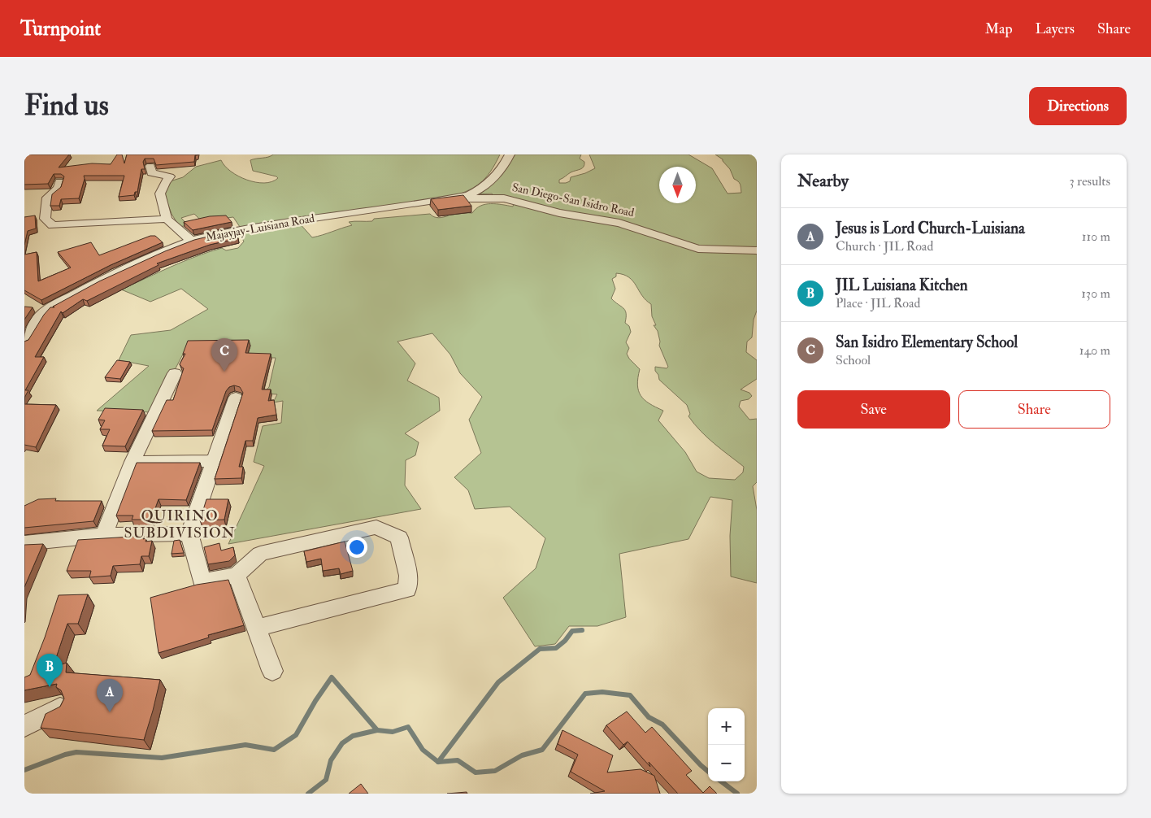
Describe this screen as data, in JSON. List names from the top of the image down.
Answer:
{
  "streets": {
    "street": ["San Diego-San Isidro Road", "Majayjay-Luisiana Road"]
  },
  "crossings": [
    ["San Diego-San Isidro Road", "Majayjay-Luisiana Road"]
  ],
  "districts": ["QUIRINO SUBDIVISION"],
  "north": "bottom",
  "page": {
    "header": "Turnpoint",
    "nav": ["Map", "Layers", "Share"],
    "buttons": [
      "Directions",
      ["Save", "Share"]
    ],
    "title": "Find us",
    "heading": ["Nearby", "3 results"],
    "list": [
      {
        "mark": "A",
        "name": "Jesus is Lord Church-Luisiana",
        "note": "Church · JIL Road",
        "value": "110 m"
      },
      {
        "mark": "B",
        "name": "JIL Luisiana Kitchen",
        "note": "Place · JIL Road",
        "value": "130 m"
      },
      {
        "mark": "C",
        "name": "San Isidro Elementary School",
        "note": "School",
        "value": "140 m"
      }
    ],
    "pins": ["C", "B", "A"],
    "map_buttons": ["+", "−"]
  }
}
